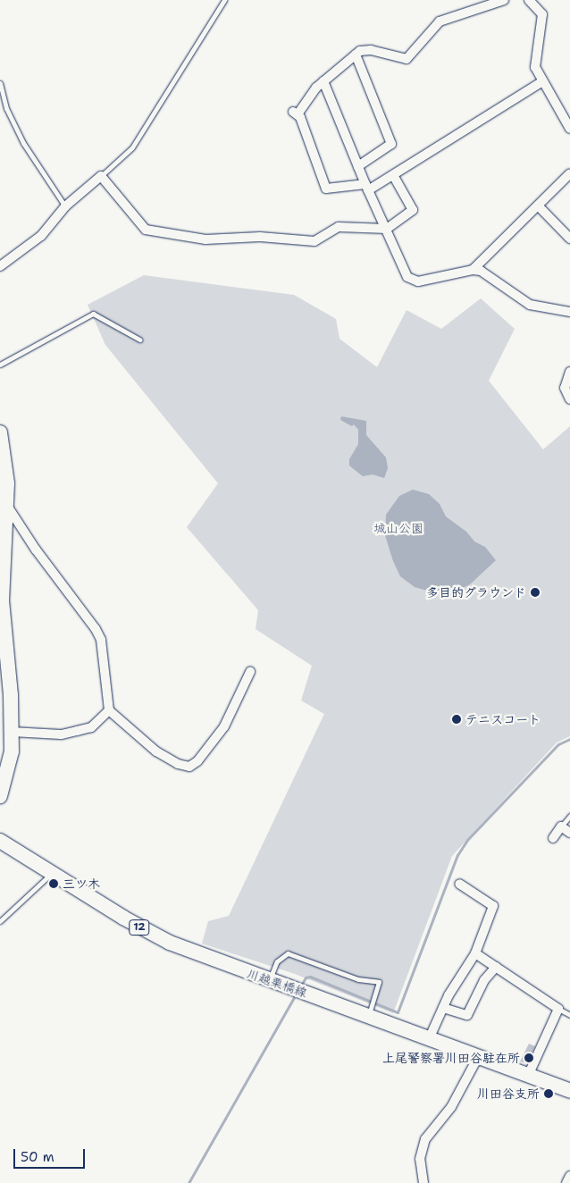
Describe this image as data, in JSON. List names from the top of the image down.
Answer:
{
  "streets": {
    "main road": ["12", "川越栗橋線"]
  },
  "parks": ["城山公園"],
  "places": [
    "多目的グラウンド",
    "テニスコート",
    "三ツ木",
    "上尾警察署川田谷駐在所",
    "川田谷支所"
  ],
  "scale_bar": "50 m"
}
